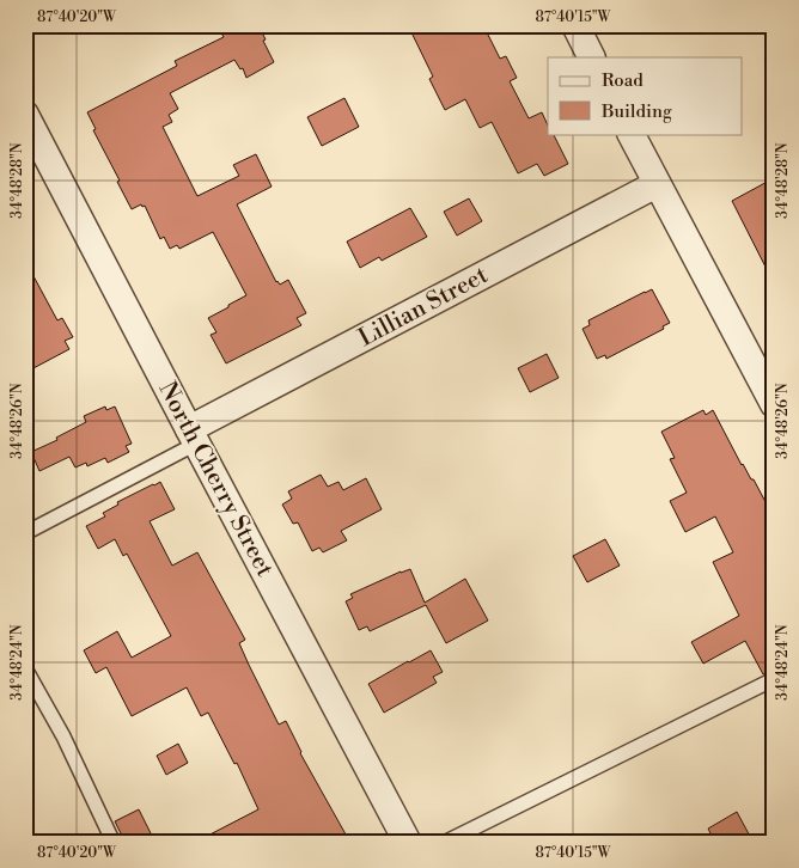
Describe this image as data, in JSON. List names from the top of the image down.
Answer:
{
  "streets": {
    "street": ["Lillian Street", "North Cherry Street"]
  },
  "crossings": [
    ["Lillian Street", "North Cherry Street"]
  ],
  "legend": ["Road", "Building"],
  "coordinates": [
    "87°40'20\"W",
    "87°40'15\"W",
    "34°48'28\"N",
    "34°48'26\"N",
    "34°48'24\"N"
  ]
}
